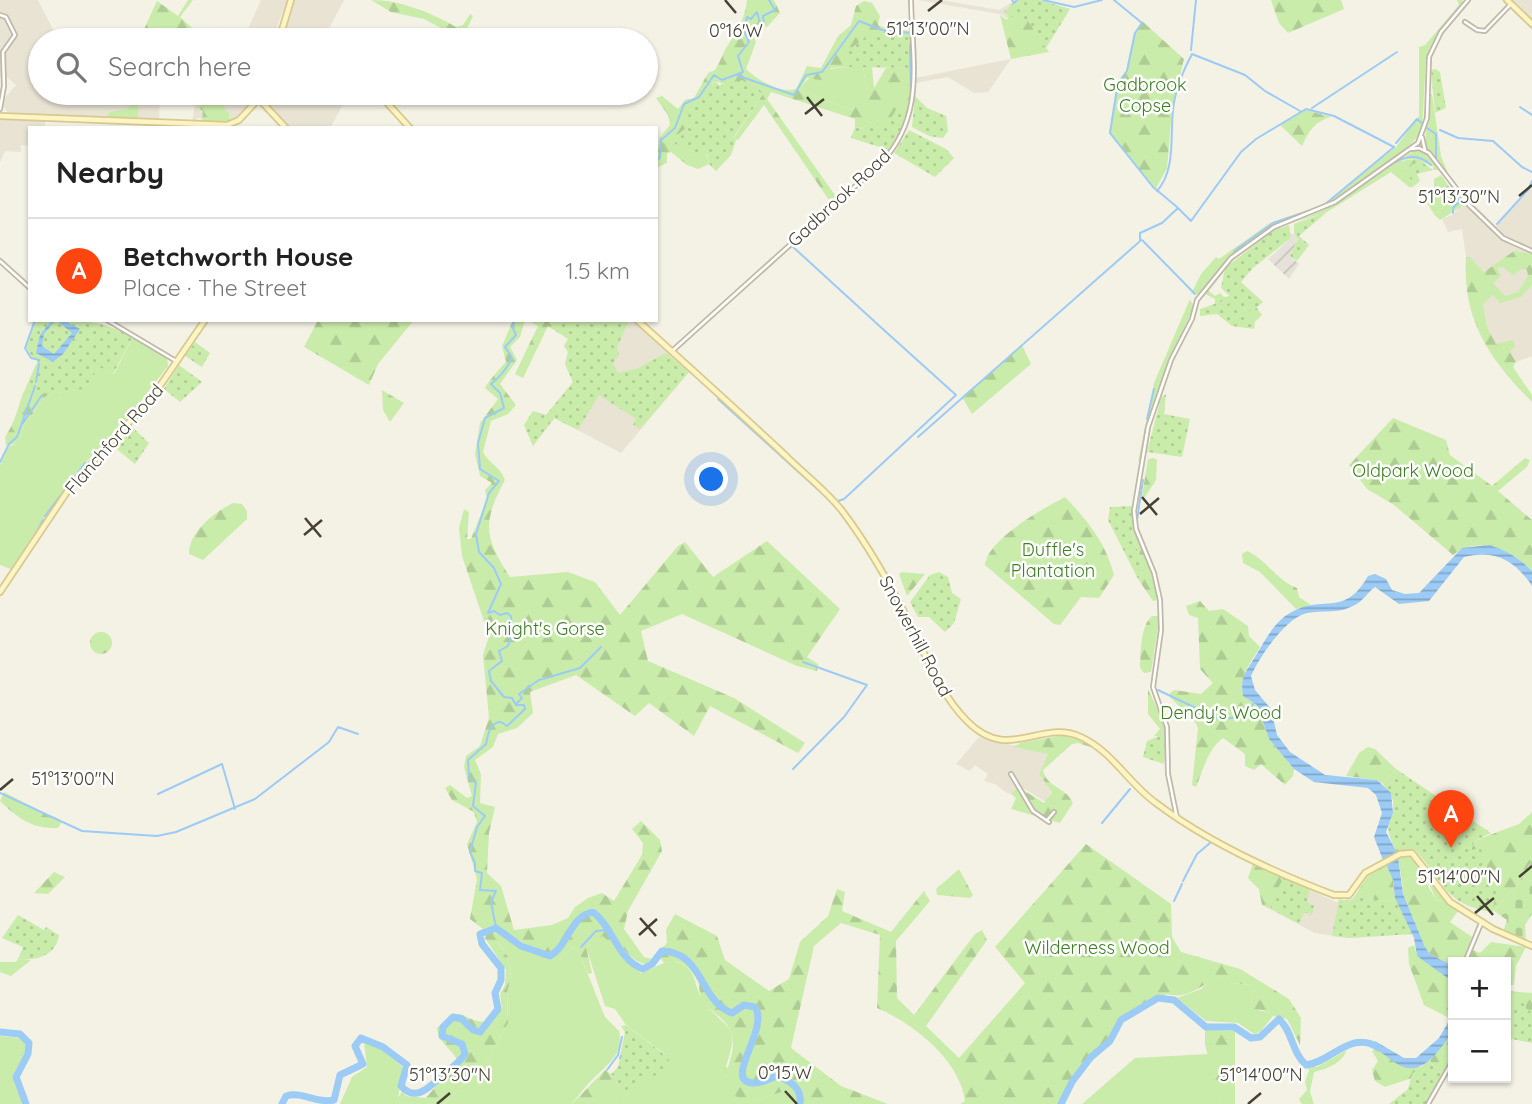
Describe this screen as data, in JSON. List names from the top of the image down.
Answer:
{
  "streets": {
    "street": ["Gadbrook Road", "Flanchford Road", "Snowerhill Road"]
  },
  "crossings": [
    ["Gadbrook Road", "Snowerhill Road"]
  ],
  "parks": [
    "Gadbrook Copse",
    "Oldpark Wood",
    "Duffle's Plantation",
    "Knight's Gorse",
    "Dendy's Wood",
    "Wilderness Wood"
  ],
  "page": {
    "search": "Search here",
    "heading": "Nearby",
    "list": [
      {
        "mark": "A",
        "name": "Betchworth House",
        "note": "Place · The Street",
        "value": "1.5 km"
      }
    ],
    "pins": "A",
    "map_buttons": ["+", "−"]
  },
  "coordinates": [
    "51°13'00\"N",
    "0°16'W",
    "51°13'30\"N",
    "51°14'00\"N",
    "0°15'W"
  ]
}
